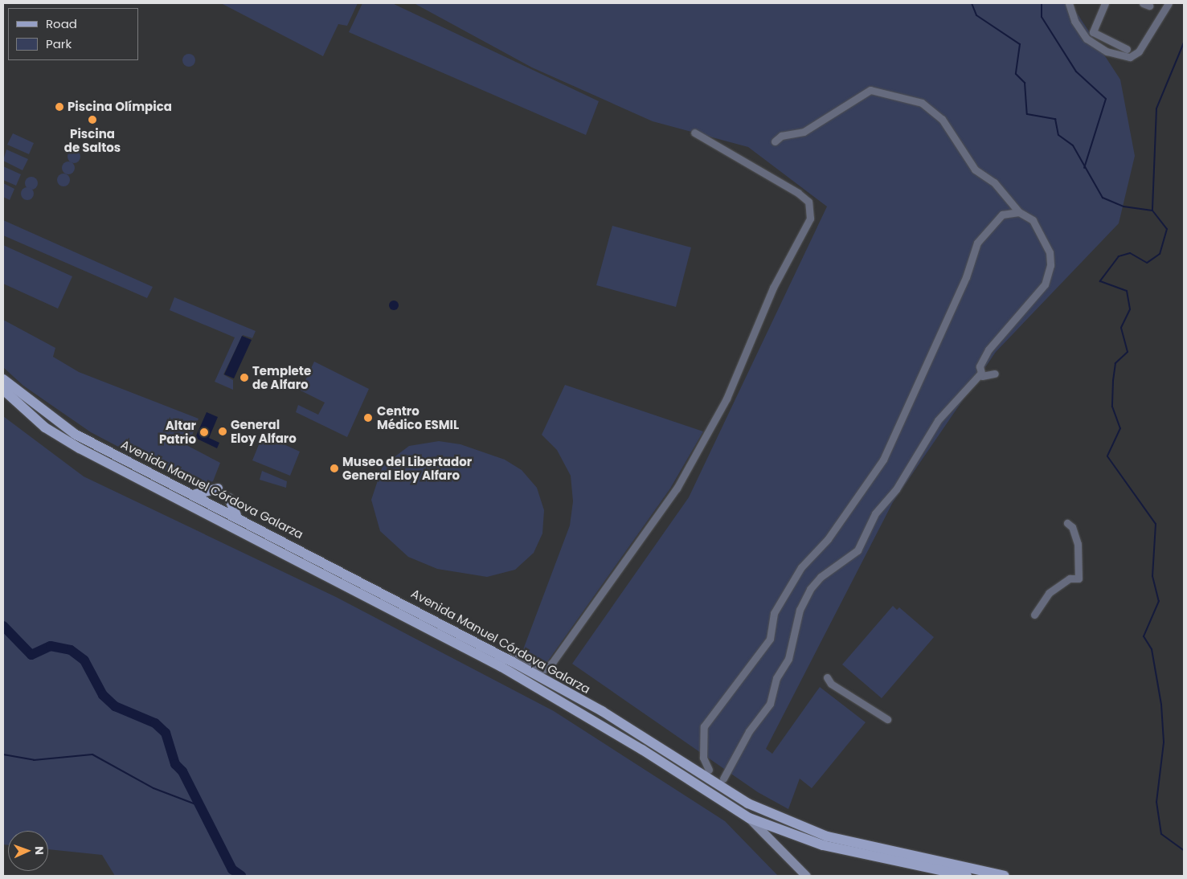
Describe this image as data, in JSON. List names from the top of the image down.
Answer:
{
  "streets": {
    "main road": ["Avenida Manuel Córdova Galarza"]
  },
  "places": [
    "Piscina Olímpica",
    "Piscina de Saltos",
    "Templete de Alfaro",
    "Centro Médico ESMIL",
    "General Eloy Alfaro",
    "Altar Patrio",
    "Museo del Libertador General Eloy Alfaro"
  ],
  "legend": ["Road", "Park"],
  "north": "right"
}
